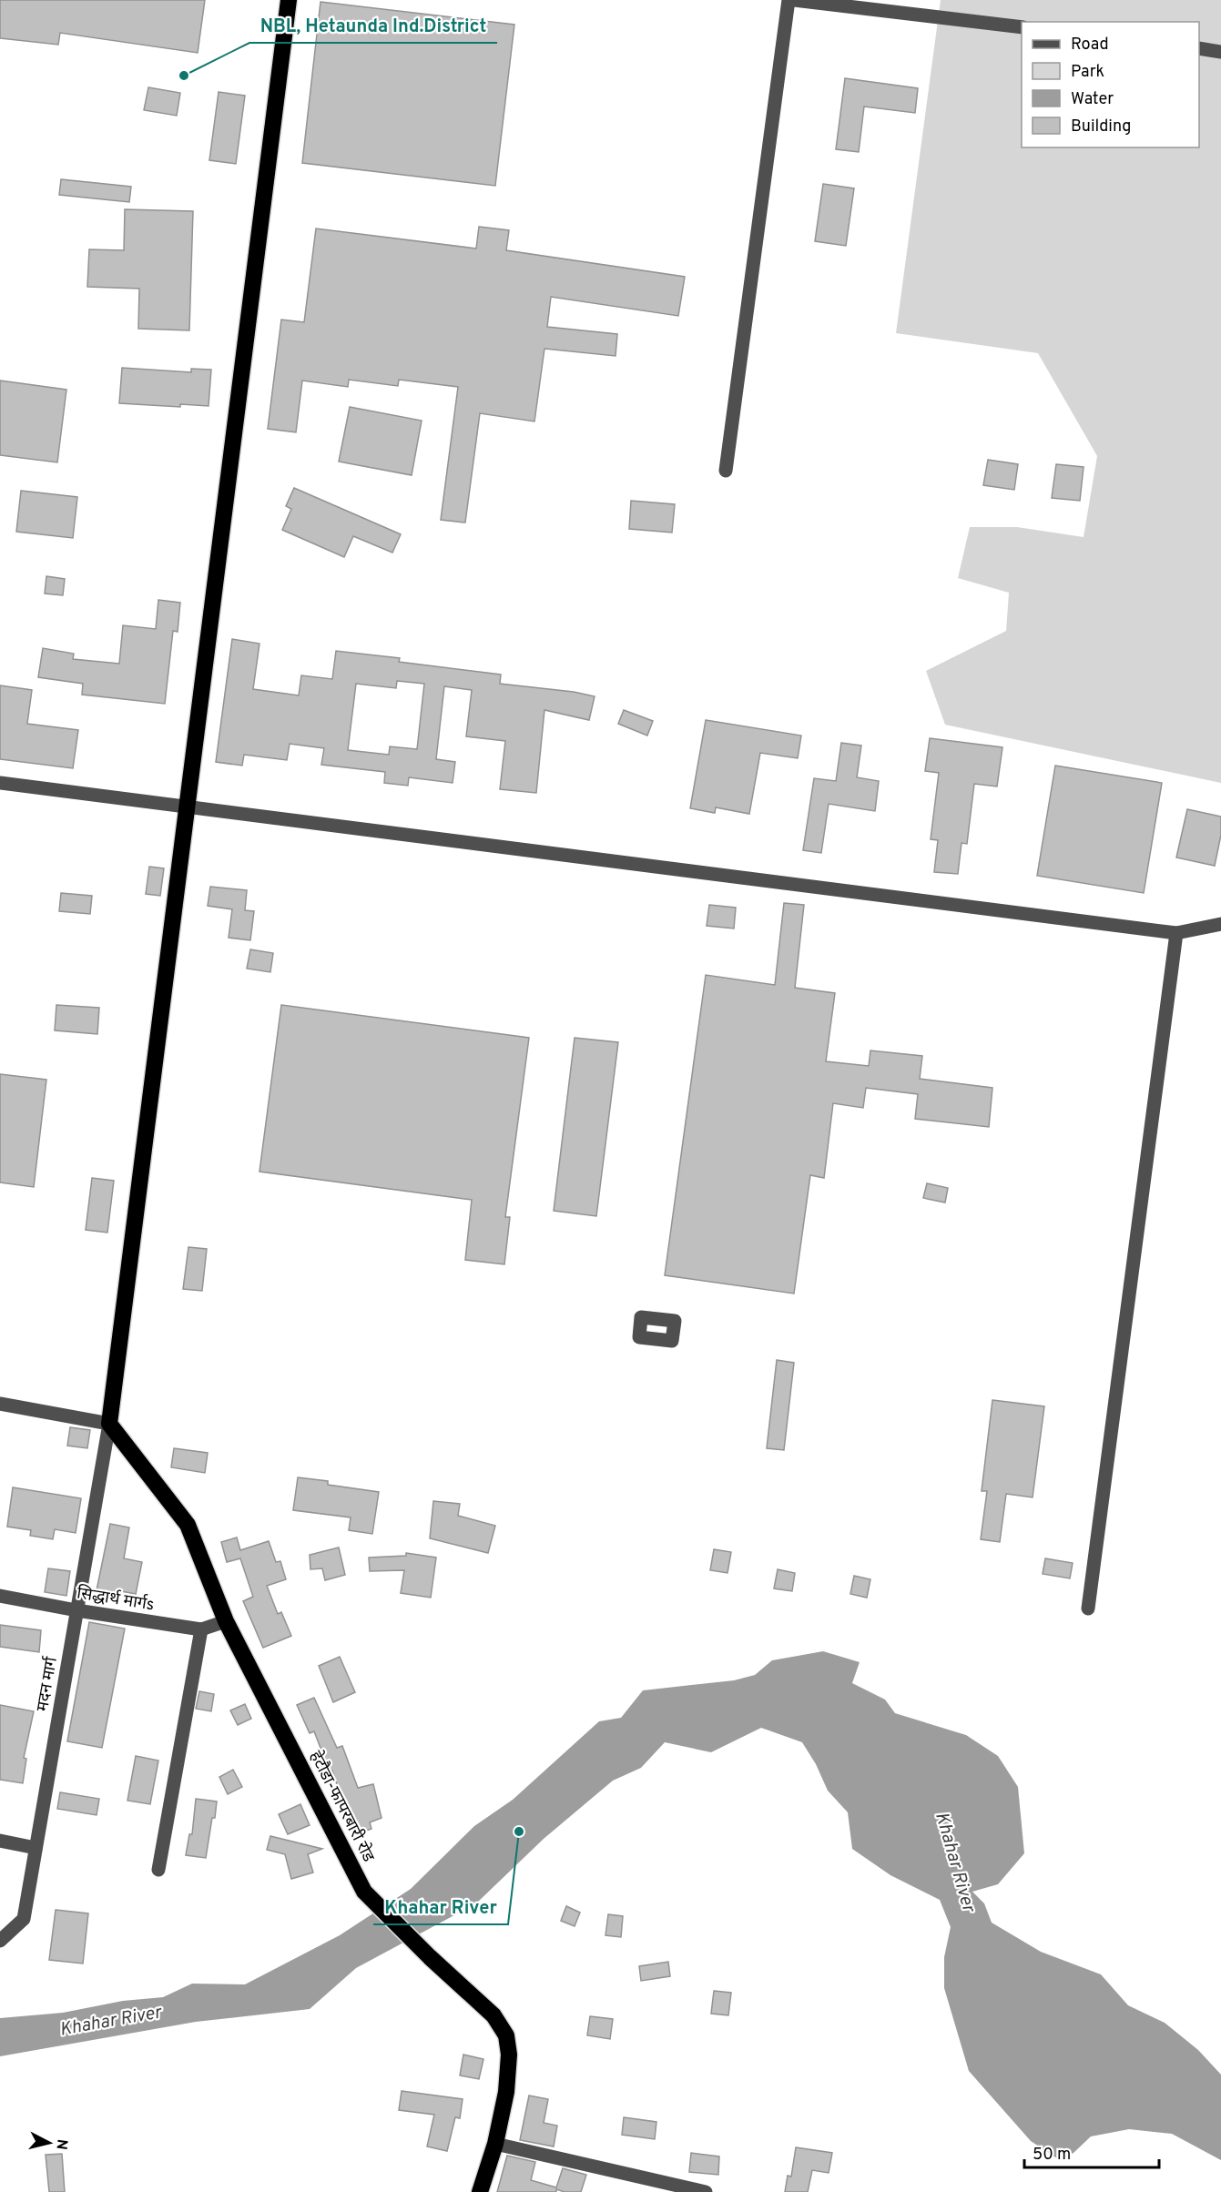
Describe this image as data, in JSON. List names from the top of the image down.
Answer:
{
  "streets": {
    "highway": ["हेटौडा-फापरबारी रोड"],
    "street": ["सिद्धार्थ मार्गs", "मदन मार्ग"]
  },
  "crossings": [
    ["सिद्धार्थ मार्गs", "मदन मार्ग"],
    ["सिद्धार्थ मार्गs", "हेटौडा-फापरबारी रोड"],
    ["मदन मार्ग", "हेटौडा-फापरबारी रोड"]
  ],
  "water": ["Khahar River"],
  "places": ["NBL, Hetaunda Ind.District", "Khahar River"],
  "legend": [
    "Road",
    "Park",
    "Water",
    "Building"
  ],
  "scale_bar": "50 m",
  "north": "right"
}
